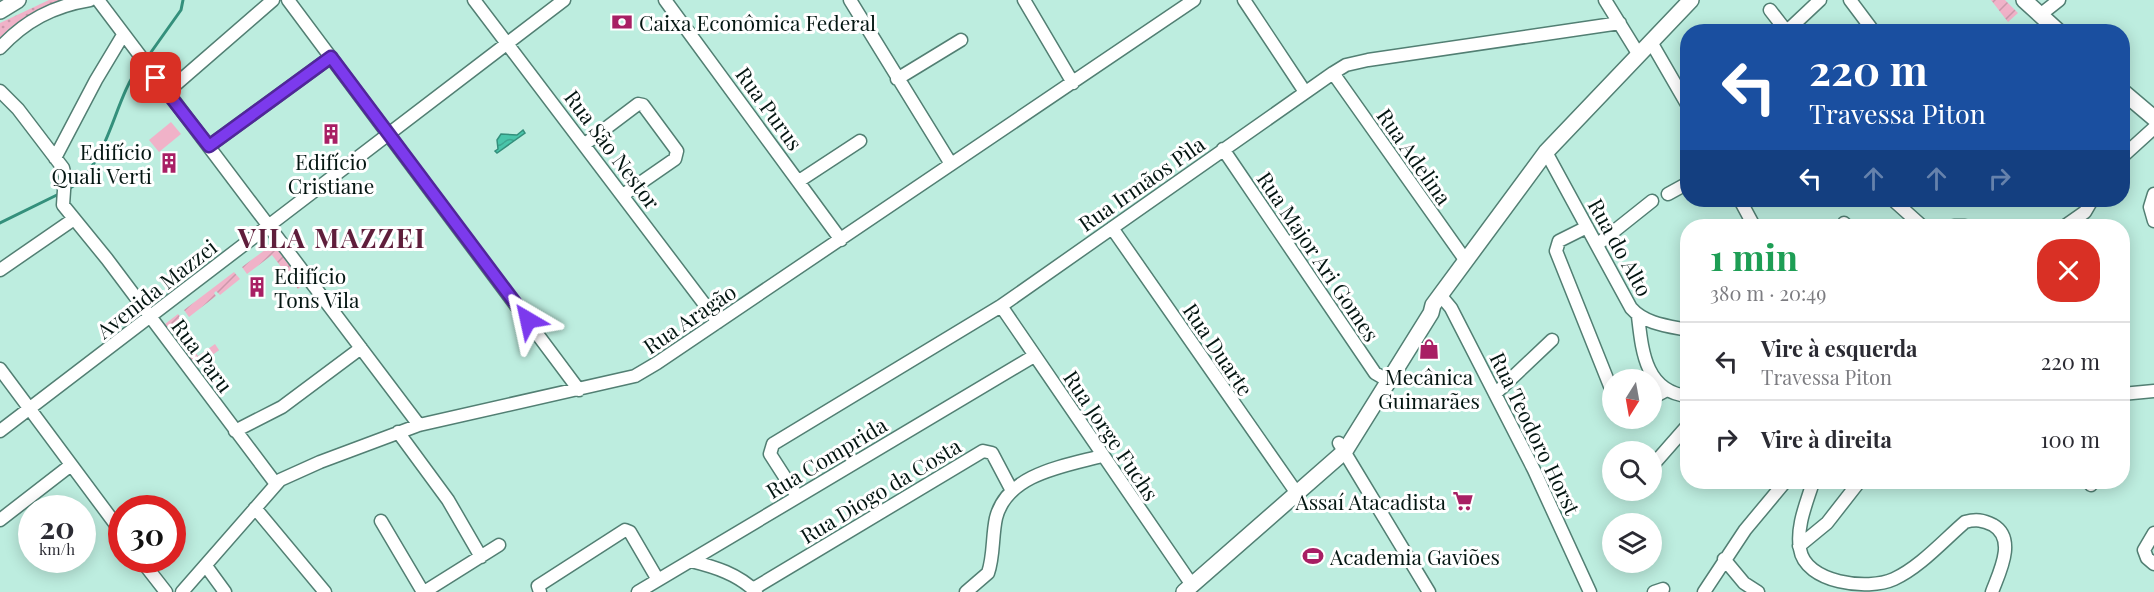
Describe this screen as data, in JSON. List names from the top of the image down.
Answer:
{
  "streets": {
    "street": [
      "Rua Purus",
      "Rua São Nestor",
      "Rua Adelina",
      "Rua Irmãos Pìla",
      "Rua do Alto",
      "Rua Major Ari Gomes",
      "Avenida Mazzei",
      "Rua Aragão",
      "Rua Duarte",
      "Rua Paru",
      "Rua Teodoro Horst",
      "Rua Jorge Fuchs",
      "Rua Comprida",
      "Rua Diogo da Costa"
    ]
  },
  "crossings": [
    ["Rua Purus", "Rua Aragão"],
    ["Rua São Nestor", "Avenida Mazzei"],
    ["Rua São Nestor", "Rua Aragão"],
    ["Rua Adelina", "Rua Irmãos Pìla"],
    ["Rua Irmãos Pìla", "Rua Major Ari Gomes"],
    ["Rua Irmãos Pìla", "Rua Duarte"],
    ["Rua Irmãos Pìla", "Rua Jorge Fuchs"],
    ["Rua Irmãos Pìla", "Rua Comprida"],
    ["Avenida Mazzei", "Rua Paru"],
    ["Rua Aragão", "Rua Paru"],
    ["Rua Jorge Fuchs", "Rua Comprida"]
  ],
  "districts": ["VILA MAZZEI"],
  "places": {
    "bank": ["Caixa Econômica Federal"],
    "building": ["Edifício Cristiane", "Edifício Quali Verti", "Edifício Tons Vila"],
    "shop": ["Mecânica Guimarães"],
    "supermarket": ["Assaí Atacadista"],
    "sports": ["Academia Gaviões"]
  },
  "north": "bottom",
  "page": {
    "turn": ["220 m", "Travessa Piton"],
    "heading": ["1 min", "380 m · 20:49"],
    "list": [
      {
        "name": "Vire à esquerda",
        "note": "Travessa Piton",
        "value": "220 m"
      },
      {
        "name": "Vire à direita",
        "value": "100 m"
      }
    ],
    "speed": "20 km/h",
    "limit": "30"
  }
}
